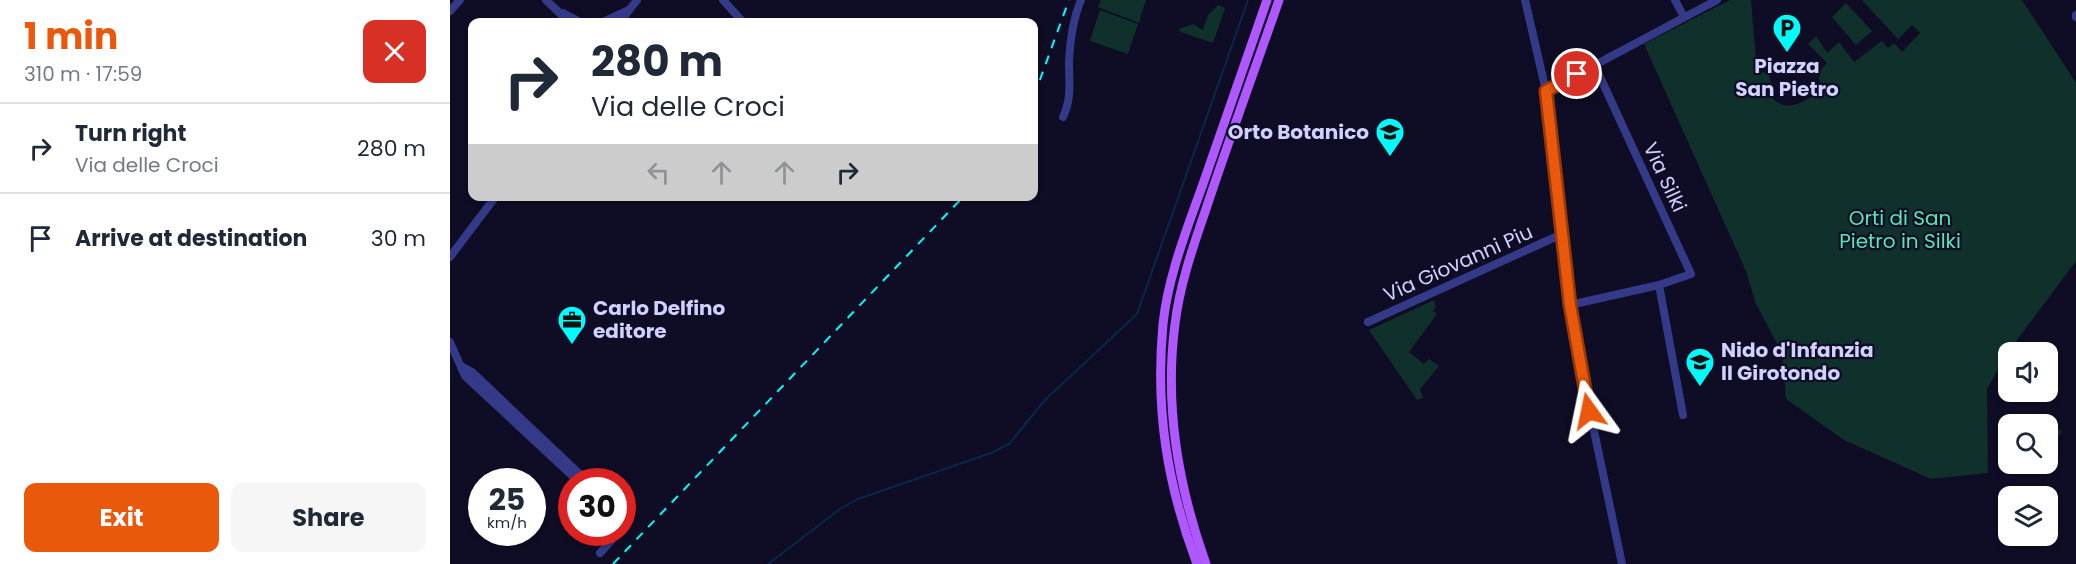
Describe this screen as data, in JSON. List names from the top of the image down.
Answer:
{
  "streets": {
    "street": ["Via Silki", "Via Giovanni Piu"]
  },
  "parks": ["Orti di San Pietro in Silki"],
  "places": {
    "parking": ["Piazza San Pietro"],
    "school or university": ["Orto Botanico", "Nido d'Infanzia Il Girotondo"],
    "office": ["Carlo Delfino editore"]
  },
  "page": {
    "heading": ["1 min", "310 m · 17:59"],
    "turn": ["280 m", "Via delle Croci"],
    "list": [
      {
        "name": "Turn right",
        "note": "Via delle Croci",
        "value": "280 m"
      },
      {
        "name": "Arrive at destination",
        "value": "30 m"
      }
    ],
    "speed": "25 km/h",
    "limit": "30",
    "buttons": ["Exit", "Share"]
  }
}
